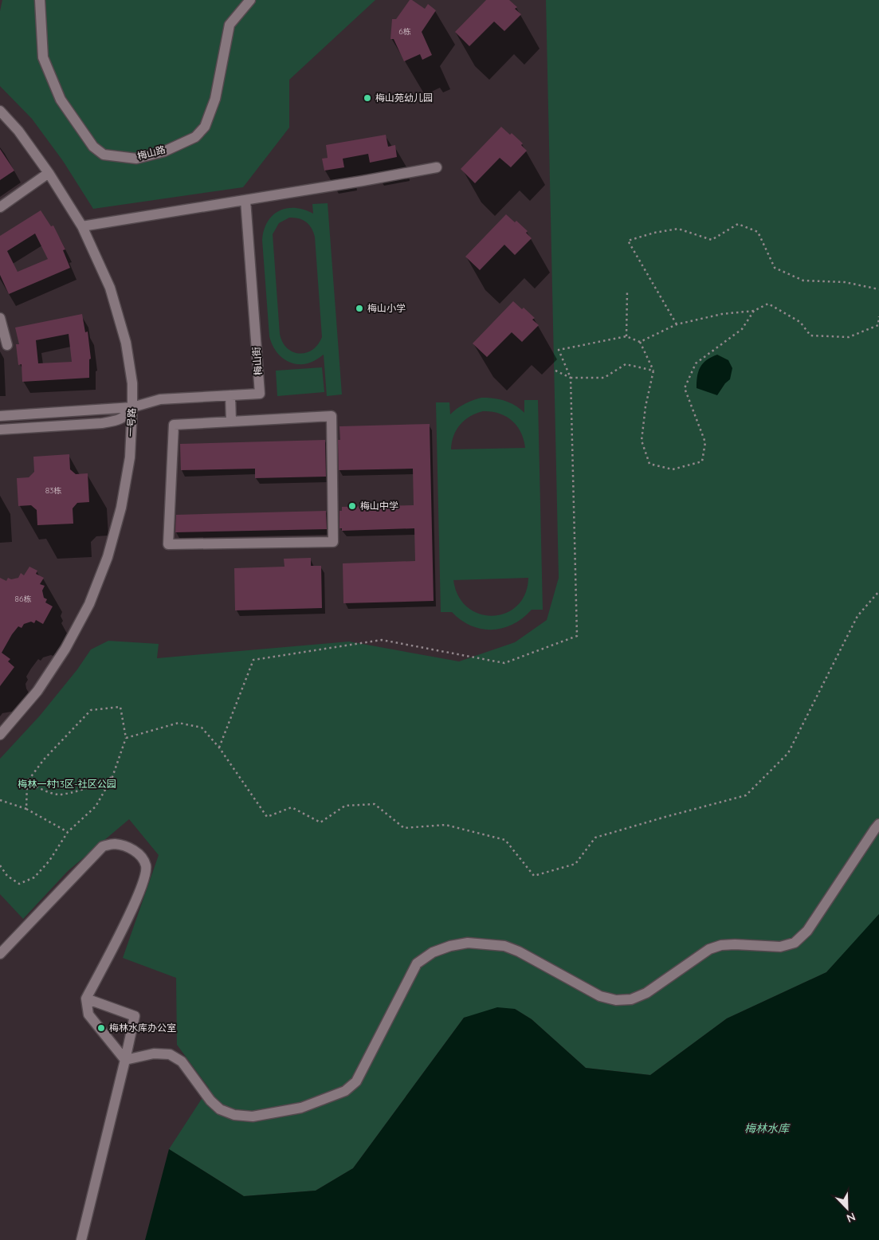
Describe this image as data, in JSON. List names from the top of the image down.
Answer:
{
  "streets": {
    "street": ["梅山路", "梅山街", "一号路"]
  },
  "crossings": [
    ["梅山街", "一号路"]
  ],
  "water": ["梅林水库"],
  "parks": ["梅林一村13区-社区公园"],
  "places": [
    "梅山苑幼儿园",
    "梅山小学",
    "梅山中学",
    "梅林水库办公室"
  ],
  "house_numbers": ["6栋", "83栋", "86栋"],
  "north": "bottom right"
}
